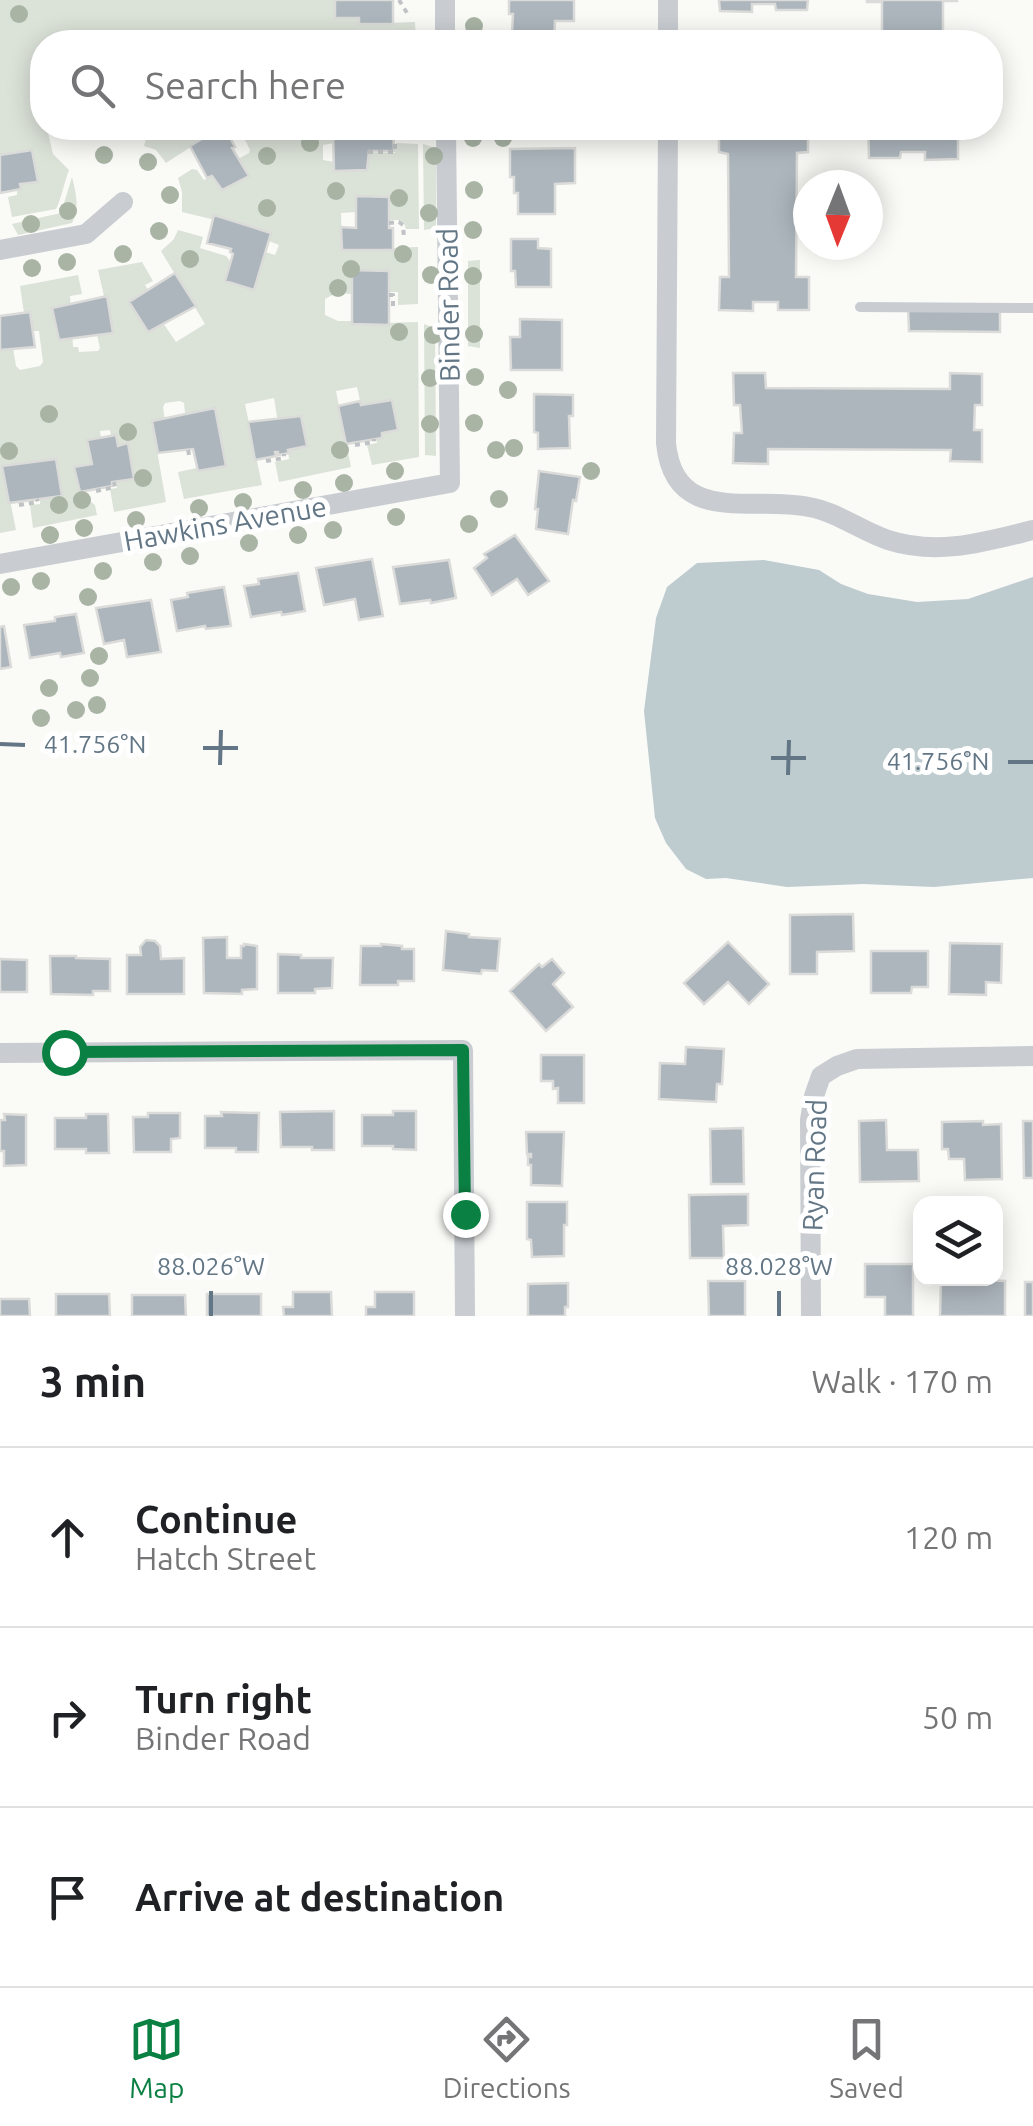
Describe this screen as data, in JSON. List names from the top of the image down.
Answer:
{
  "streets": {
    "street": ["Binder Road", "Hawkins Avenue", "Ryan Road"]
  },
  "crossings": [
    ["Binder Road", "Hawkins Avenue"]
  ],
  "north": "bottom",
  "page": {
    "search": "Search here",
    "heading": ["3 min", "Walk · 170 m"],
    "list": [
      ["Continue", "Hatch Street", "120 m"],
      ["Turn right", "Binder Road", "50 m"],
      "Arrive at destination"
    ],
    "nav": ["Map", "Directions", "Saved"]
  },
  "coordinates": ["41.756°N", "88.026°W", "88.028°W"]
}
